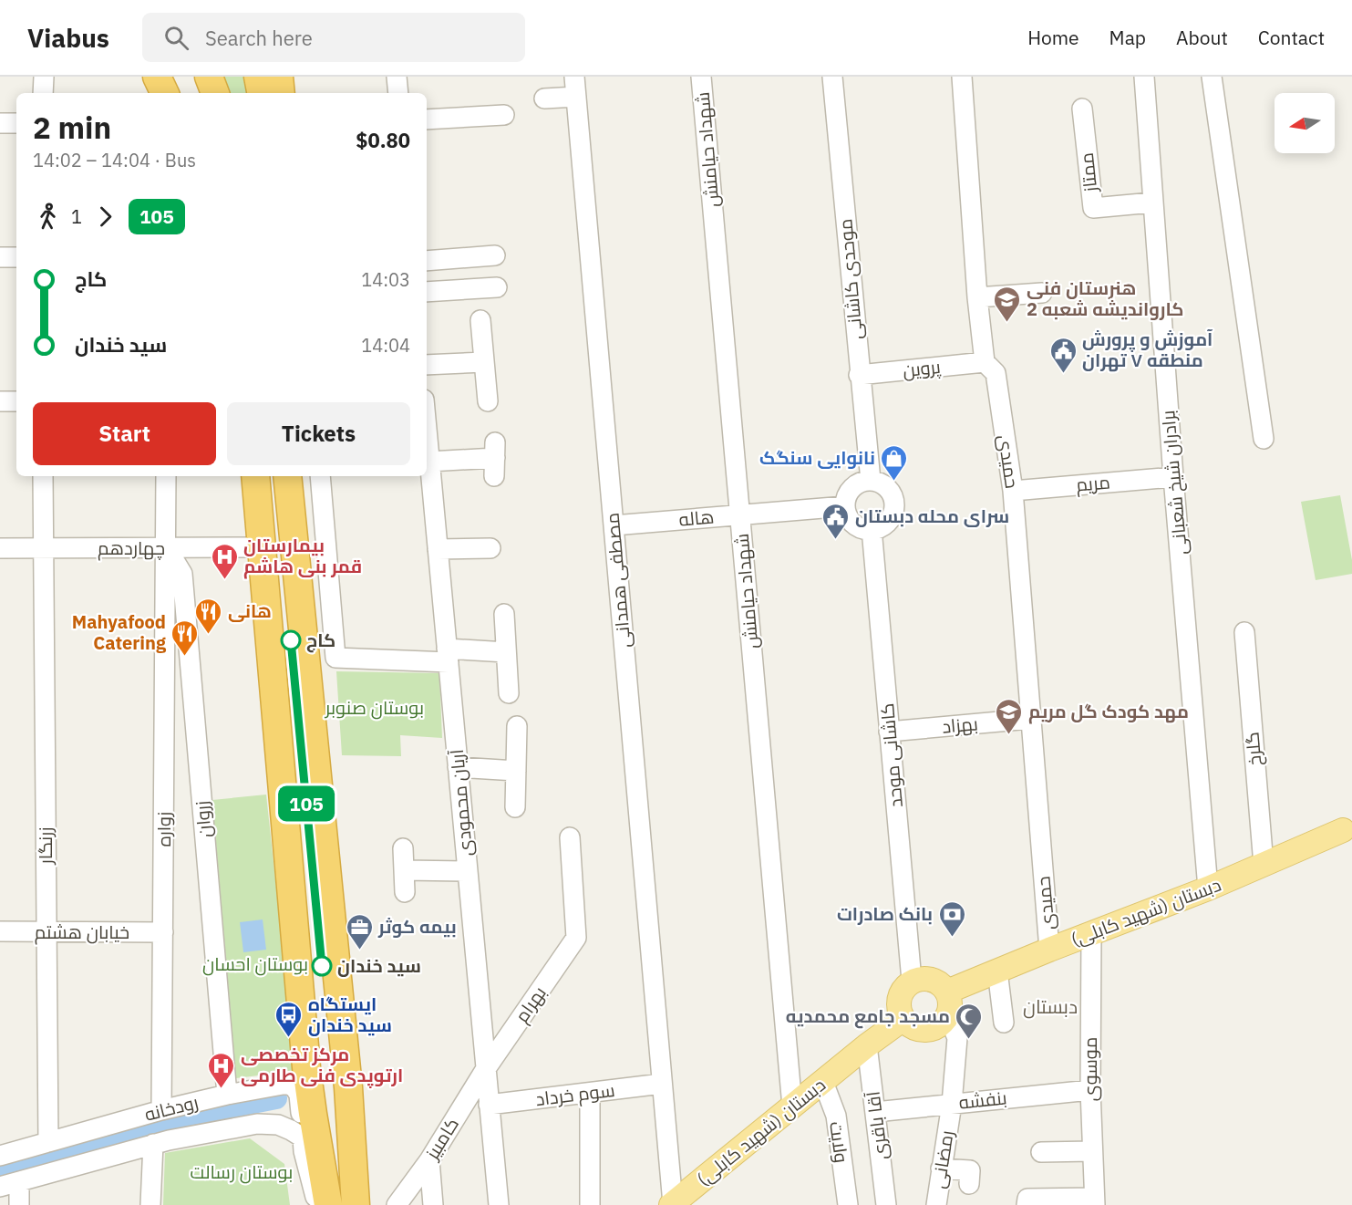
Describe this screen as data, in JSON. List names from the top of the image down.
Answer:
{
  "streets": {
    "main road": ["دبستان (شهید کابلی)"],
    "street": [
      "شهداد حیامنش",
      "ممتاز",
      "موحدی کاشانی",
      "پروین",
      "حمیدی",
      "برادران شیخ شعبانی",
      "مریم",
      "هاله",
      "چهاردهم",
      "مصطفی همدانی",
      "بهزاد",
      "گلرخ",
      "کاشانی موحد",
      "آریان محمودی",
      "زروان",
      "زواره",
      "زرنگار",
      "خیابان هشتم",
      "بهرام",
      "موسوی",
      "سوم خرداد",
      "بنفشه",
      "رودخانه",
      "آقا باقری",
      "کامبیز",
      "ولایت",
      "رمضانی"
    ]
  },
  "crossings": [
    ["شهداد حیامنش", "هاله"],
    ["شهداد حیامنش", "دبستان (شهید کابلی)"],
    ["ممتاز", "برادران شیخ شعبانی"],
    ["موحدی کاشانی", "پروین"],
    ["موحدی کاشانی", "هاله"],
    ["موحدی کاشانی", "کاشانی موحد"],
    ["پروین", "حمیدی"],
    ["حمیدی", "مریم"],
    ["حمیدی", "بهزاد"],
    ["حمیدی", "دبستان (شهید کابلی)"],
    ["برادران شیخ شعبانی", "مریم"],
    ["برادران شیخ شعبانی", "دبستان (شهید کابلی)"],
    ["هاله", "مصطفی همدانی"],
    ["هاله", "کاشانی موحد"],
    ["چهاردهم", "زروان"],
    ["چهاردهم", "زواره"],
    ["چهاردهم", "زرنگار"],
    ["مصطفی همدانی", "دبستان (شهید کابلی)"],
    ["مصطفی همدانی", "سوم خرداد"],
    ["بهزاد", "کاشانی موحد"],
    ["گلرخ", "دبستان (شهید کابلی)"],
    ["کاشانی موحد", "دبستان (شهید کابلی)"],
    ["کاشانی موحد", "رمضانی"],
    ["آریان محمودی", "بهرام"],
    ["آریان محمودی", "سوم خرداد"],
    ["آریان محمودی", "کامبیز"],
    ["زروان", "زواره"],
    ["زروان", "رودخانه"],
    ["زواره", "خیابان هشتم"],
    ["زواره", "رودخانه"],
    ["زرنگار", "خیابان هشتم"],
    ["زرنگار", "رودخانه"],
    ["دبستان (شهید کابلی)", "موسوی"],
    ["دبستان (شهید کابلی)", "آقا باقری"],
    ["دبستان (شهید کابلی)", "ولایت"],
    ["دبستان (شهید کابلی)", "رمضانی"],
    ["بهرام", "کامبیز"],
    ["موسوی", "بنفشه"],
    ["بنفشه", "آقا باقری"],
    ["بنفشه", "رمضانی"]
  ],
  "districts": ["دبستان"],
  "parks": ["بوستان صنوبر", "بوستان احسان", "بوستان رسالت"],
  "places": {
    "school or university": ["هنرستان فنی کارواندیشه شعبه 2", "مهد کودک گل مریم"],
    "public building": ["آموزش و پرورش منطقه ۷ تهران", "سرای محله دبستان"],
    "shop": ["نانوایی سنگک"],
    "hospital": ["بیمارستان قمر بنی هاشم", "مرکز تخصصی ارتوپدی فنی طارمی"],
    "restaurant": ["هانی", "Mahyafood Catering"],
    "other": ["کاج", "سید خندان"],
    "bank": ["بانک صادرات"],
    "office": ["بیمه کوثر"],
    "bus stop": ["ایستگاه سید خندان"],
    "mosque": ["مسجد جامع محمدیه"]
  },
  "lines": ["bus line 105"],
  "north": "left",
  "page": {
    "header": "Viabus",
    "search": "Search here",
    "nav": [
      "Home",
      "Map",
      "About",
      "Contact"
    ],
    "on_map": "105",
    "heading": ["2 min", "14:02 – 14:04 · Bus", "$0.80"],
    "legs": ["1", "105"],
    "list": [
      {
        "name": "کاج",
        "value": "14:03"
      },
      {
        "name": "سید خندان",
        "value": "14:04"
      }
    ],
    "buttons": ["Start", "Tickets"]
  }
}
